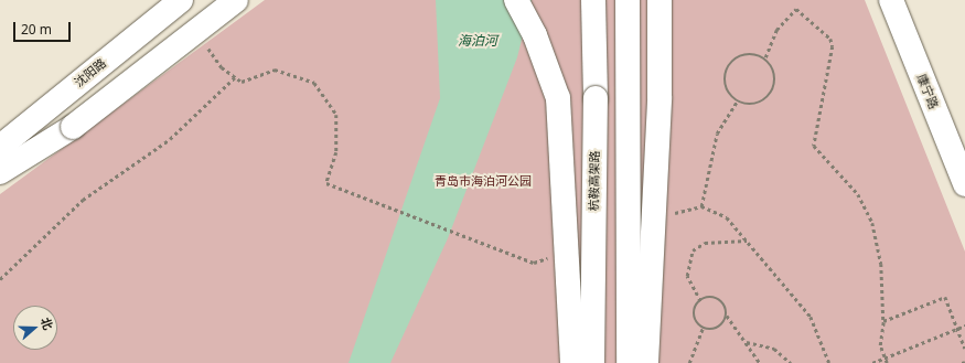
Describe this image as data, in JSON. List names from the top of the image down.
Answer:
{
  "streets": {
    "main road": ["沈阳路", "康宁路", "杭鞍高架路"]
  },
  "water": ["海泊河"],
  "parks": ["青岛市海泊河公园"],
  "scale_bar": "20 m",
  "north": "right"
}
